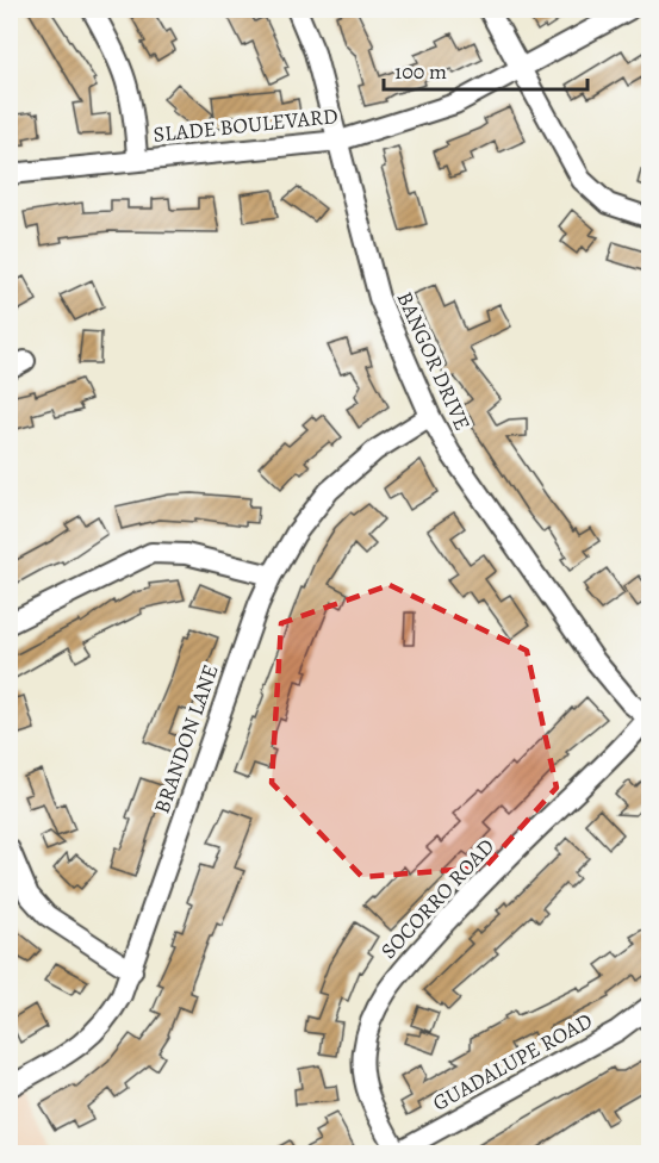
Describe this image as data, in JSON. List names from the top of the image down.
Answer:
{
  "streets": {
    "street": [
      "SLADE BOULEVARD",
      "BANGOR DRIVE",
      "BRANDON LANE",
      "SOCORRO ROAD",
      "GUADALUPE ROAD"
    ]
  },
  "crossings": [
    ["SLADE BOULEVARD", "BANGOR DRIVE"],
    ["BANGOR DRIVE", "BRANDON LANE"],
    ["BANGOR DRIVE", "SOCORRO ROAD"],
    ["SOCORRO ROAD", "GUADALUPE ROAD"]
  ],
  "scale_bar": "100 m"
}
